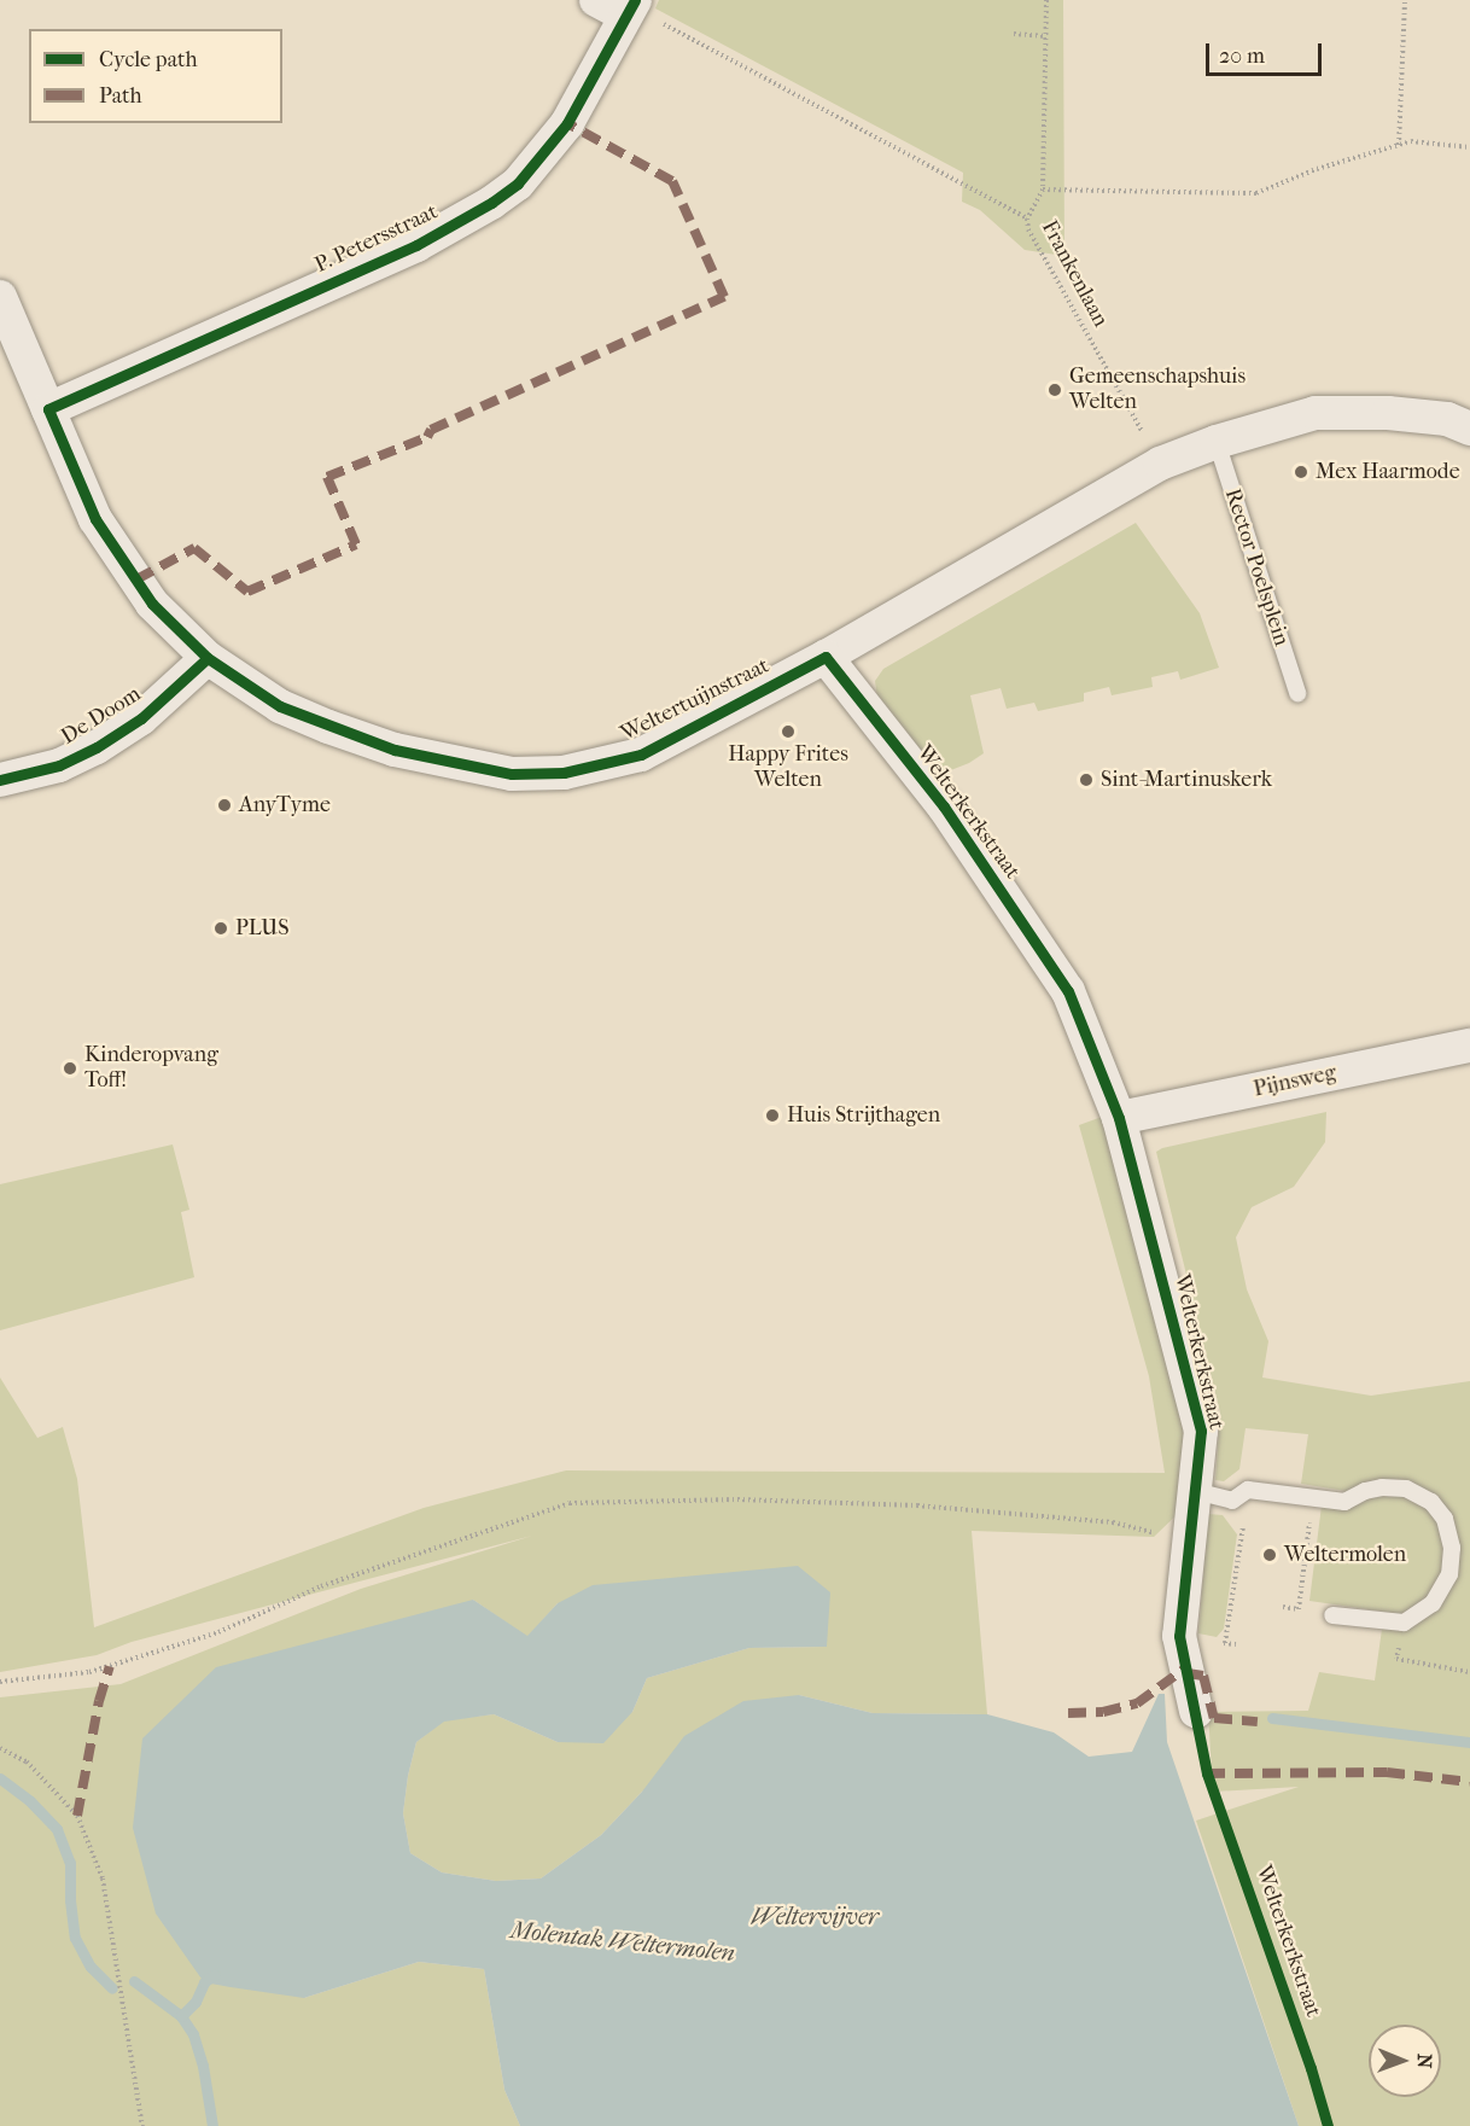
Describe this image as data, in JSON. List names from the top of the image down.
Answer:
{
  "streets": {
    "street": [
      "P. Petersstraat",
      "Weltertuijnstraat",
      "De Doom",
      "Welterkerkstraat",
      "Pijnsweg"
    ],
    "lane": ["Rector Poelsplein"],
    "path": ["Frankenlaan"]
  },
  "crossings": [
    ["P. Petersstraat", "Weltertuijnstraat"],
    ["Frankenlaan", "Weltertuijnstraat"],
    ["Rector Poelsplein", "Weltertuijnstraat"],
    ["Weltertuijnstraat", "De Doom"],
    ["Weltertuijnstraat", "Welterkerkstraat"],
    ["Welterkerkstraat", "Pijnsweg"]
  ],
  "water": ["Weltervijver", "Molentak Weltermolen"],
  "places": [
    "Gemeenschapshuis Welten",
    "Mex Haarmode",
    "Happy Frites Welten",
    "Sint-Martinuskerk",
    "AnyTyme",
    "PLUS",
    "Kinderopvang Toff!",
    "Huis Strijthagen",
    "Weltermolen"
  ],
  "legend": ["Cycle path", "Path"],
  "scale_bar": "20 m",
  "north": "right"
}
